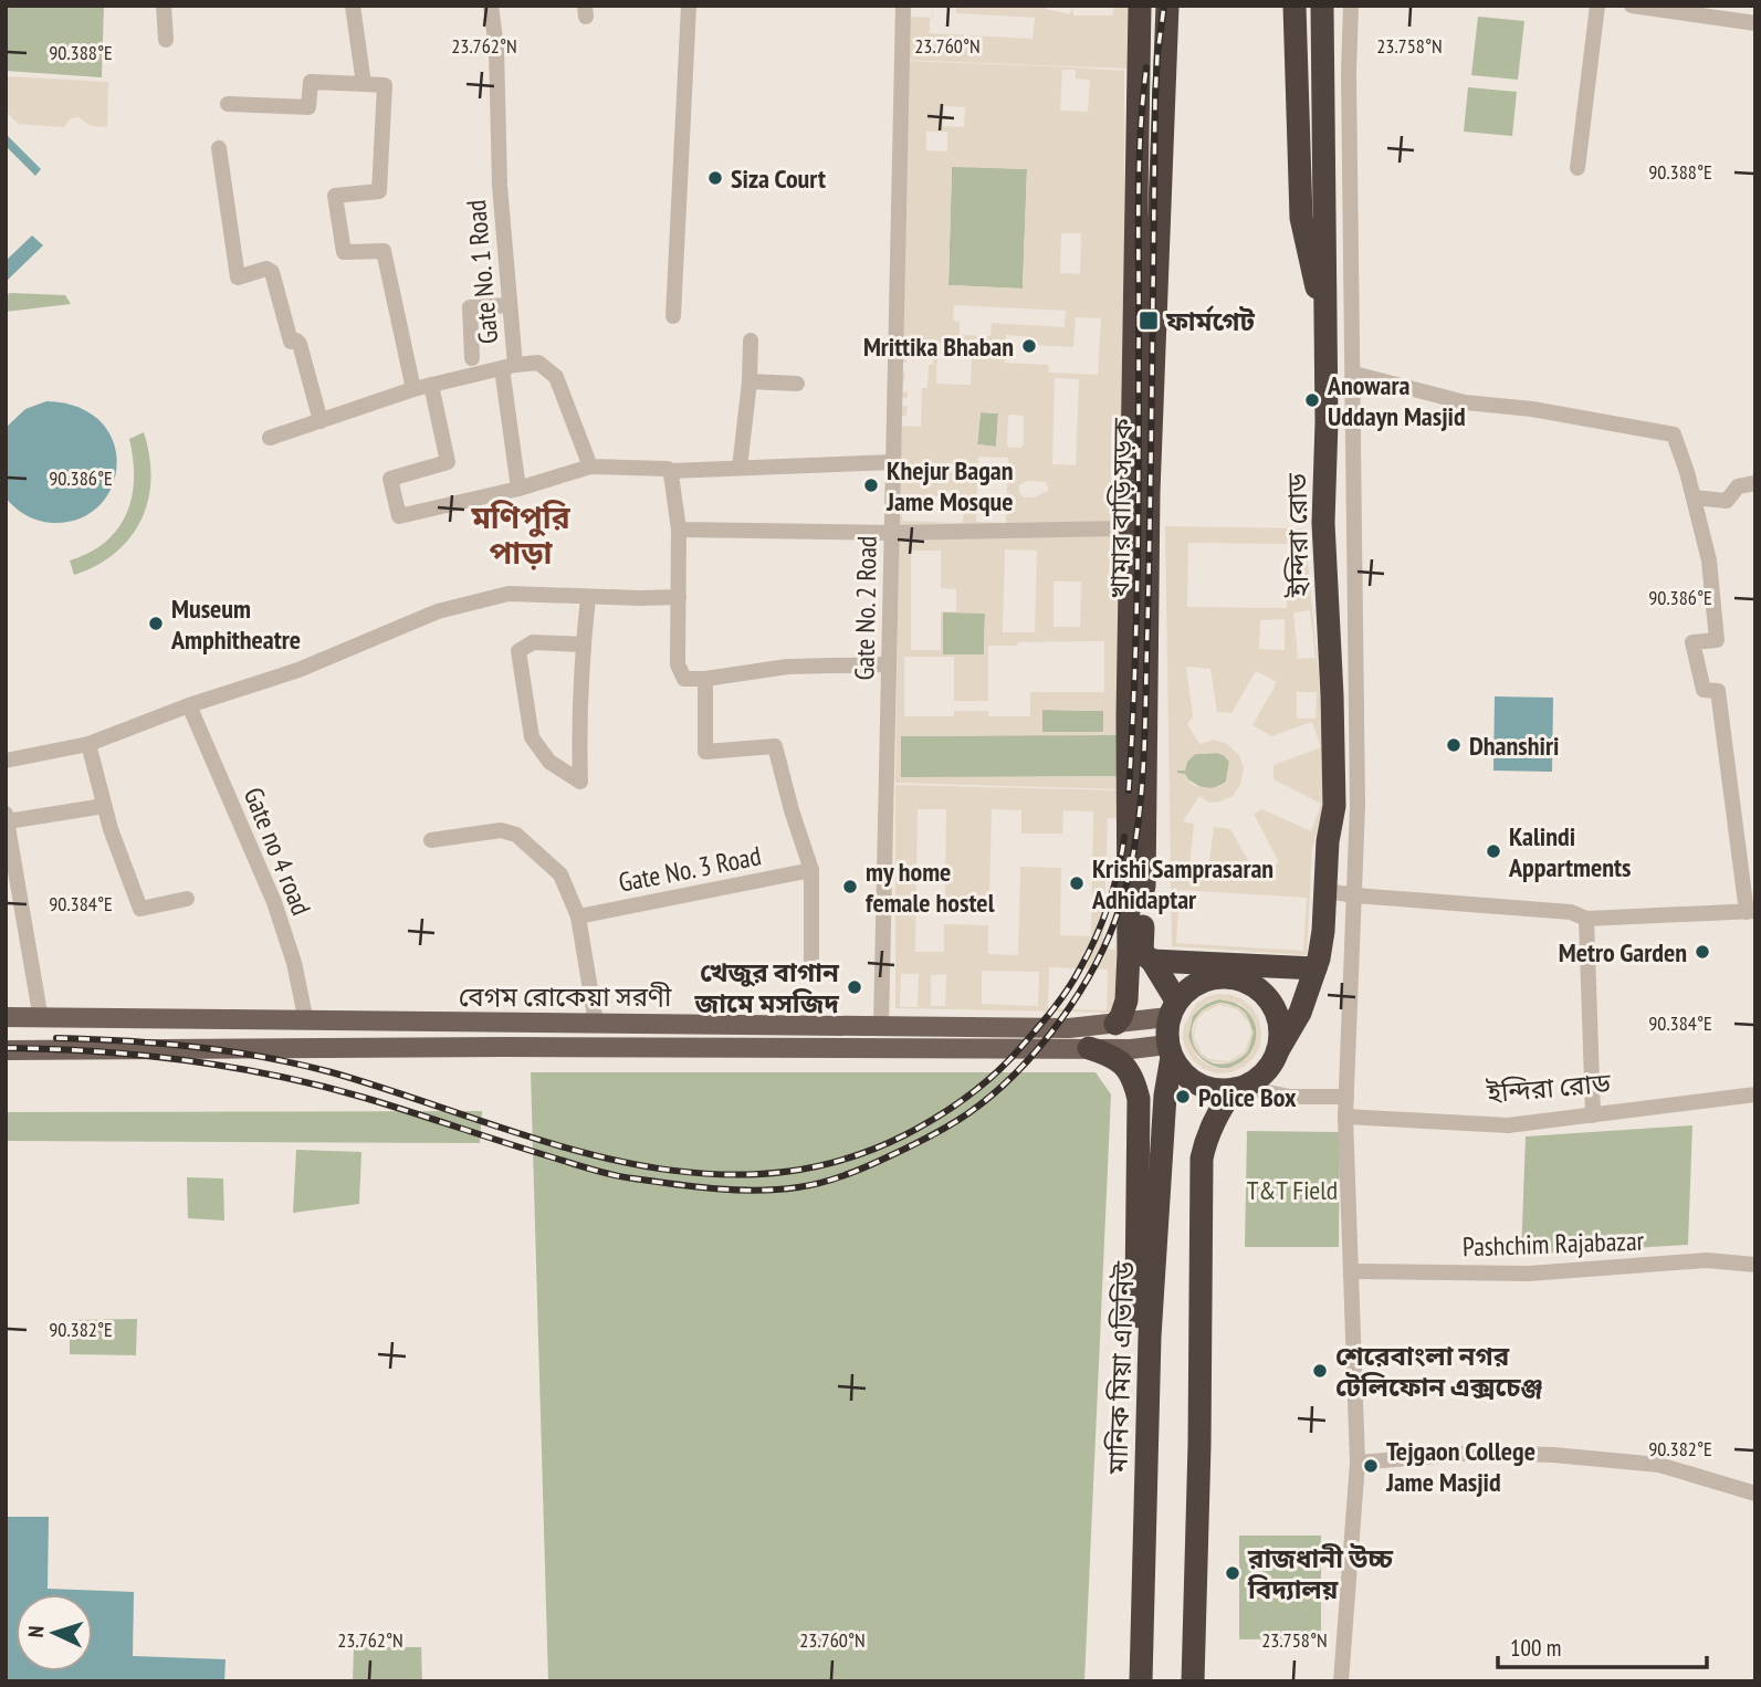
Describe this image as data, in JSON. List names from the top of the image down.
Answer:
{
  "streets": {
    "highway": ["খামার বাড়ি সড়ক", "ইন্দিরা রোড", "মানিক মিয়া এভিনিউ"],
    "main road": ["বেগম রোকেয়া সরণী"],
    "street": [
      "Gate No. 1 Road",
      "Gate No. 2 Road",
      "Gate no 4 road",
      "Gate No. 3 Road",
      "Pashchim Rajabazar"
    ]
  },
  "crossings": [
    ["খামার বাড়ি সড়ক", "ইন্দিরা রোড"],
    ["খামার বাড়ি সড়ক", "বেগম রোকেয়া সরণী"],
    ["খামার বাড়ি সড়ক", "মানিক মিয়া এভিনিউ"],
    ["ইন্দিরা রোড", "বেগম রোকেয়া সরণী"],
    ["ইন্দিরা রোড", "Pashchim Rajabazar"],
    ["ইন্দিরা রোড", "মানিক মিয়া এভিনিউ"],
    ["Gate No. 2 Road", "বেগম রোকেয়া সরণী"],
    ["Gate no 4 road", "বেগম রোকেয়া সরণী"],
    ["বেগম রোকেয়া সরণী", "মানিক মিয়া এভিনিউ"]
  ],
  "districts": ["মণিপুরি পাড়া"],
  "parks": ["T&T Field"],
  "places": {
    "other": [
      "Siza Court",
      "Mrittika Bhaban",
      "Anowara Uddayn Masjid",
      "Khejur Bagan Jame Mosque",
      "Museum Amphitheatre",
      "Dhanshiri",
      "Kalindi Appartments",
      "Krishi Samprasaran Adhidaptar",
      "my home female hostel",
      "Metro Garden",
      "খেজুর বাগান জামে মসজিদ",
      "Police Box",
      "শেরেবাংলা নগর টেলিফোন এক্সচেঞ্জ",
      "Tejgaon College Jame Masjid",
      "রাজধানী উচ্চ বিদ্যালয়"
    ],
    "transit": ["ফার্মগেট"]
  },
  "scale_bar": "100 m",
  "north": "left",
  "coordinates": [
    "23.762°N",
    "23.760°N",
    "23.758°N",
    "90.388°E",
    "90.386°E",
    "90.384°E",
    "90.382°E"
  ]
}
